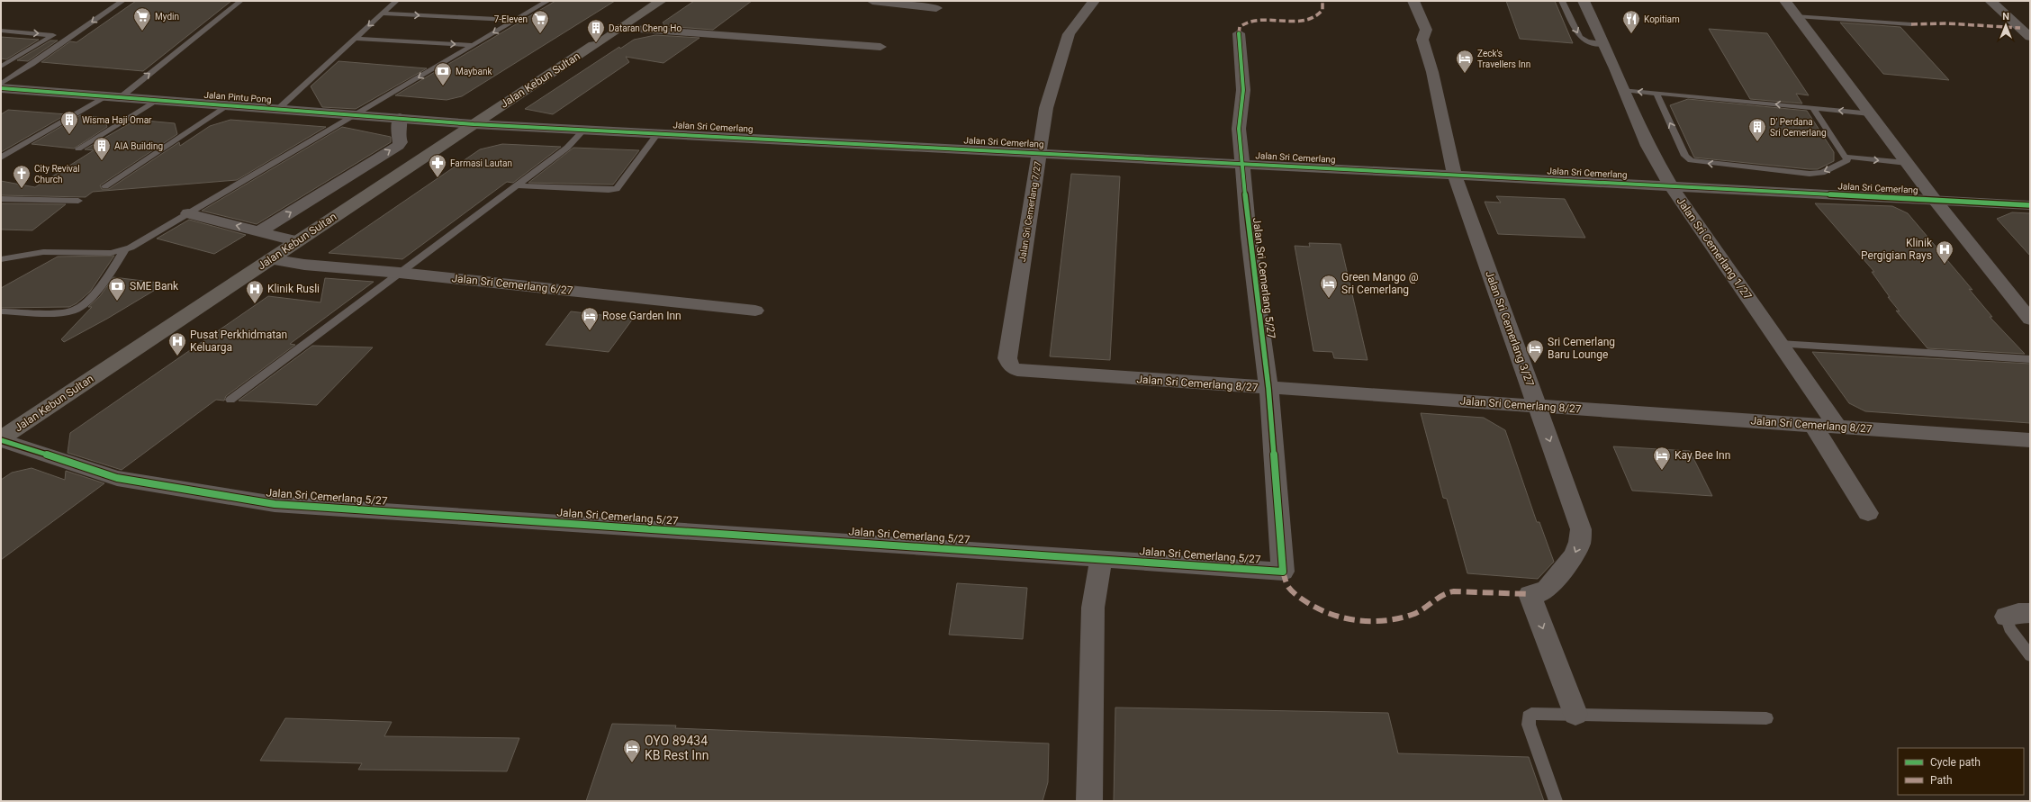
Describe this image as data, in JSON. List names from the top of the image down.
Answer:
{
  "streets": {
    "main road": ["Jalan Kebun Sultan"],
    "street": [
      "Jalan Pintu Pong",
      "Jalan Sri Cemerlang",
      "Jalan Sri Cemerlang 7/27",
      "Jalan Sri Cemerlang 1/27",
      "Jalan Sri Cemerlang 5/27",
      "Jalan Sri Cemerlang 6/27",
      "Jalan Sri Cemerlang 3/27",
      "Jalan Sri Cemerlang 8/27"
    ]
  },
  "crossings": [
    ["Jalan Kebun Sultan", "Jalan Pintu Pong"],
    ["Jalan Kebun Sultan", "Jalan Sri Cemerlang"],
    ["Jalan Kebun Sultan", "Jalan Sri Cemerlang 5/27"],
    ["Jalan Kebun Sultan", "Jalan Sri Cemerlang 6/27"],
    ["Jalan Pintu Pong", "Jalan Sri Cemerlang"],
    ["Jalan Sri Cemerlang", "Jalan Sri Cemerlang 7/27"],
    ["Jalan Sri Cemerlang", "Jalan Sri Cemerlang 1/27"],
    ["Jalan Sri Cemerlang", "Jalan Sri Cemerlang 5/27"],
    ["Jalan Sri Cemerlang", "Jalan Sri Cemerlang 3/27"],
    ["Jalan Sri Cemerlang 7/27", "Jalan Sri Cemerlang 8/27"],
    ["Jalan Sri Cemerlang 1/27", "Jalan Sri Cemerlang 8/27"],
    ["Jalan Sri Cemerlang 5/27", "Jalan Sri Cemerlang 8/27"],
    ["Jalan Sri Cemerlang 3/27", "Jalan Sri Cemerlang 8/27"]
  ],
  "one_way": ["Jalan Sri Cemerlang 3/27"],
  "places": {
    "supermarket": ["Mydin", "7-Eleven"],
    "restaurant": ["Kopitiam"],
    "building": [
      "Dataran Cheng Ho",
      "Wisma Haji Omar",
      "D' Perdana Sri Cemerlang",
      "AIA Building"
    ],
    "hotel": [
      "Zeck's Travellers Inn",
      "Green Mango @ Sri Cemerlang",
      "Rose Garden Inn",
      "Sri Cemerlang Baru Lounge",
      "Kay Bee Inn",
      "OYO 89434 KB Rest Inn"
    ],
    "bank": ["Maybank", "SME Bank"],
    "pharmacy": ["Farmasi Lautan"],
    "church": ["City Revival Church"],
    "hospital": ["Klinik Pergigian Rays", "Klinik Rusli", "Pusat Perkhidmatan Keluarga"]
  },
  "legend": ["Cycle path", "Path"],
  "north": "top"
}
